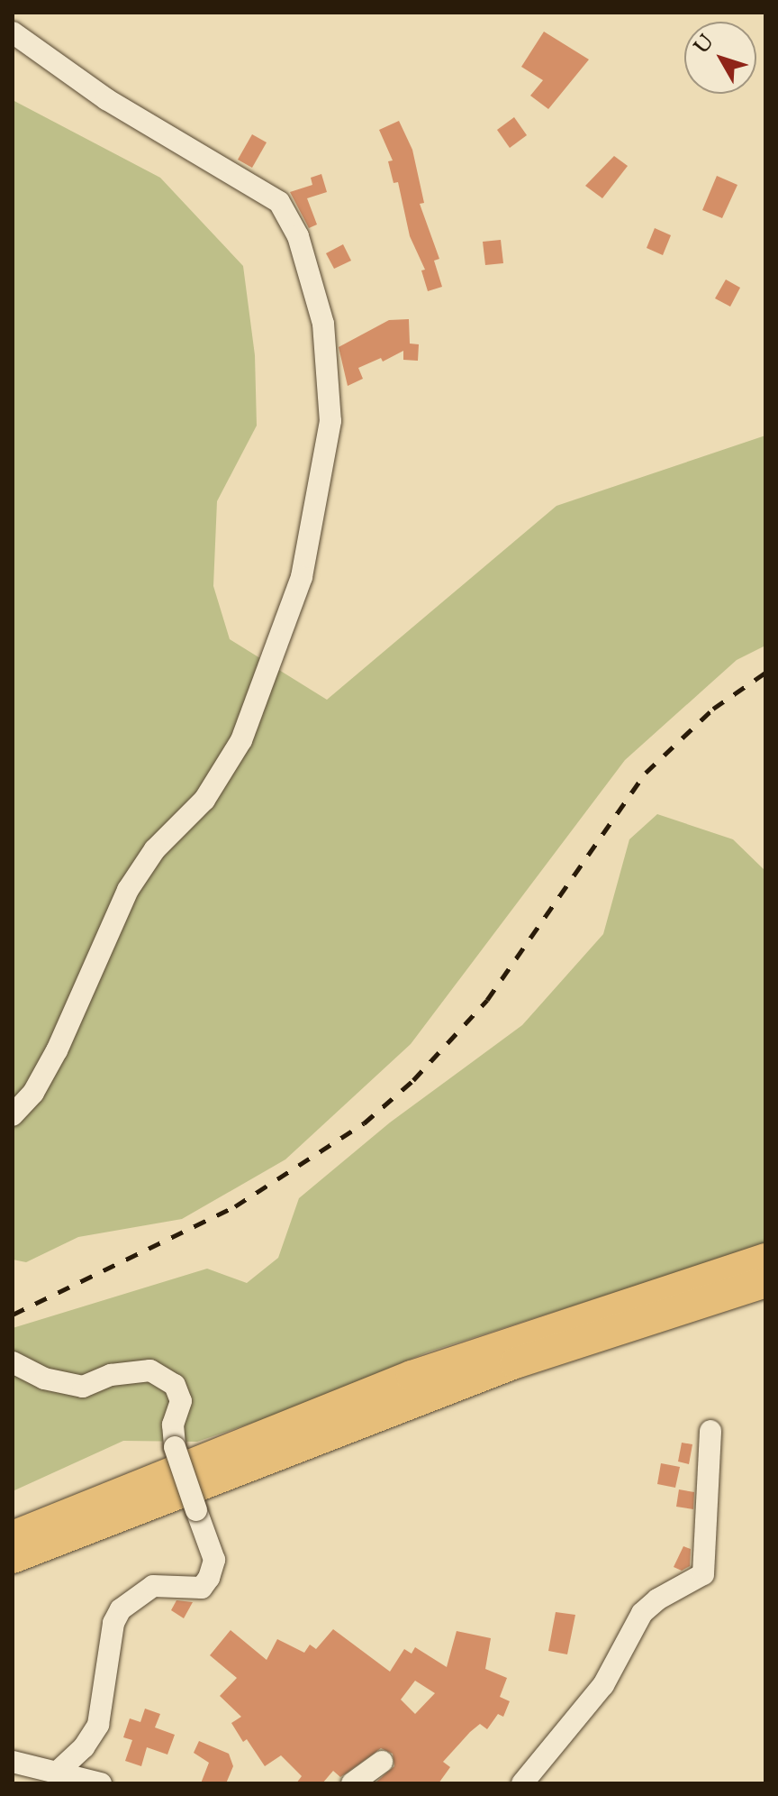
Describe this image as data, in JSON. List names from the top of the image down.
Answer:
{
  "north": "top left"
}
